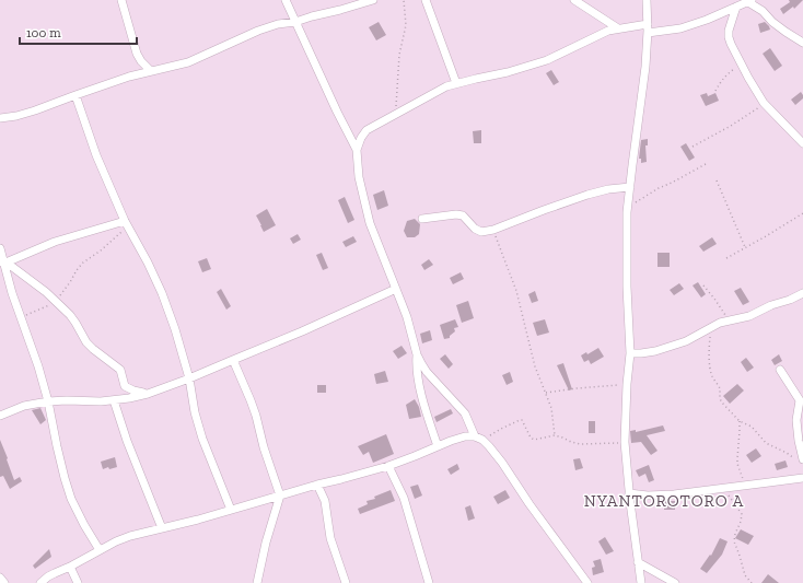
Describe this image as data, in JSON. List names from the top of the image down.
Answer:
{
  "districts": ["NYANTOROTORO A"],
  "scale_bar": "100 m"
}
